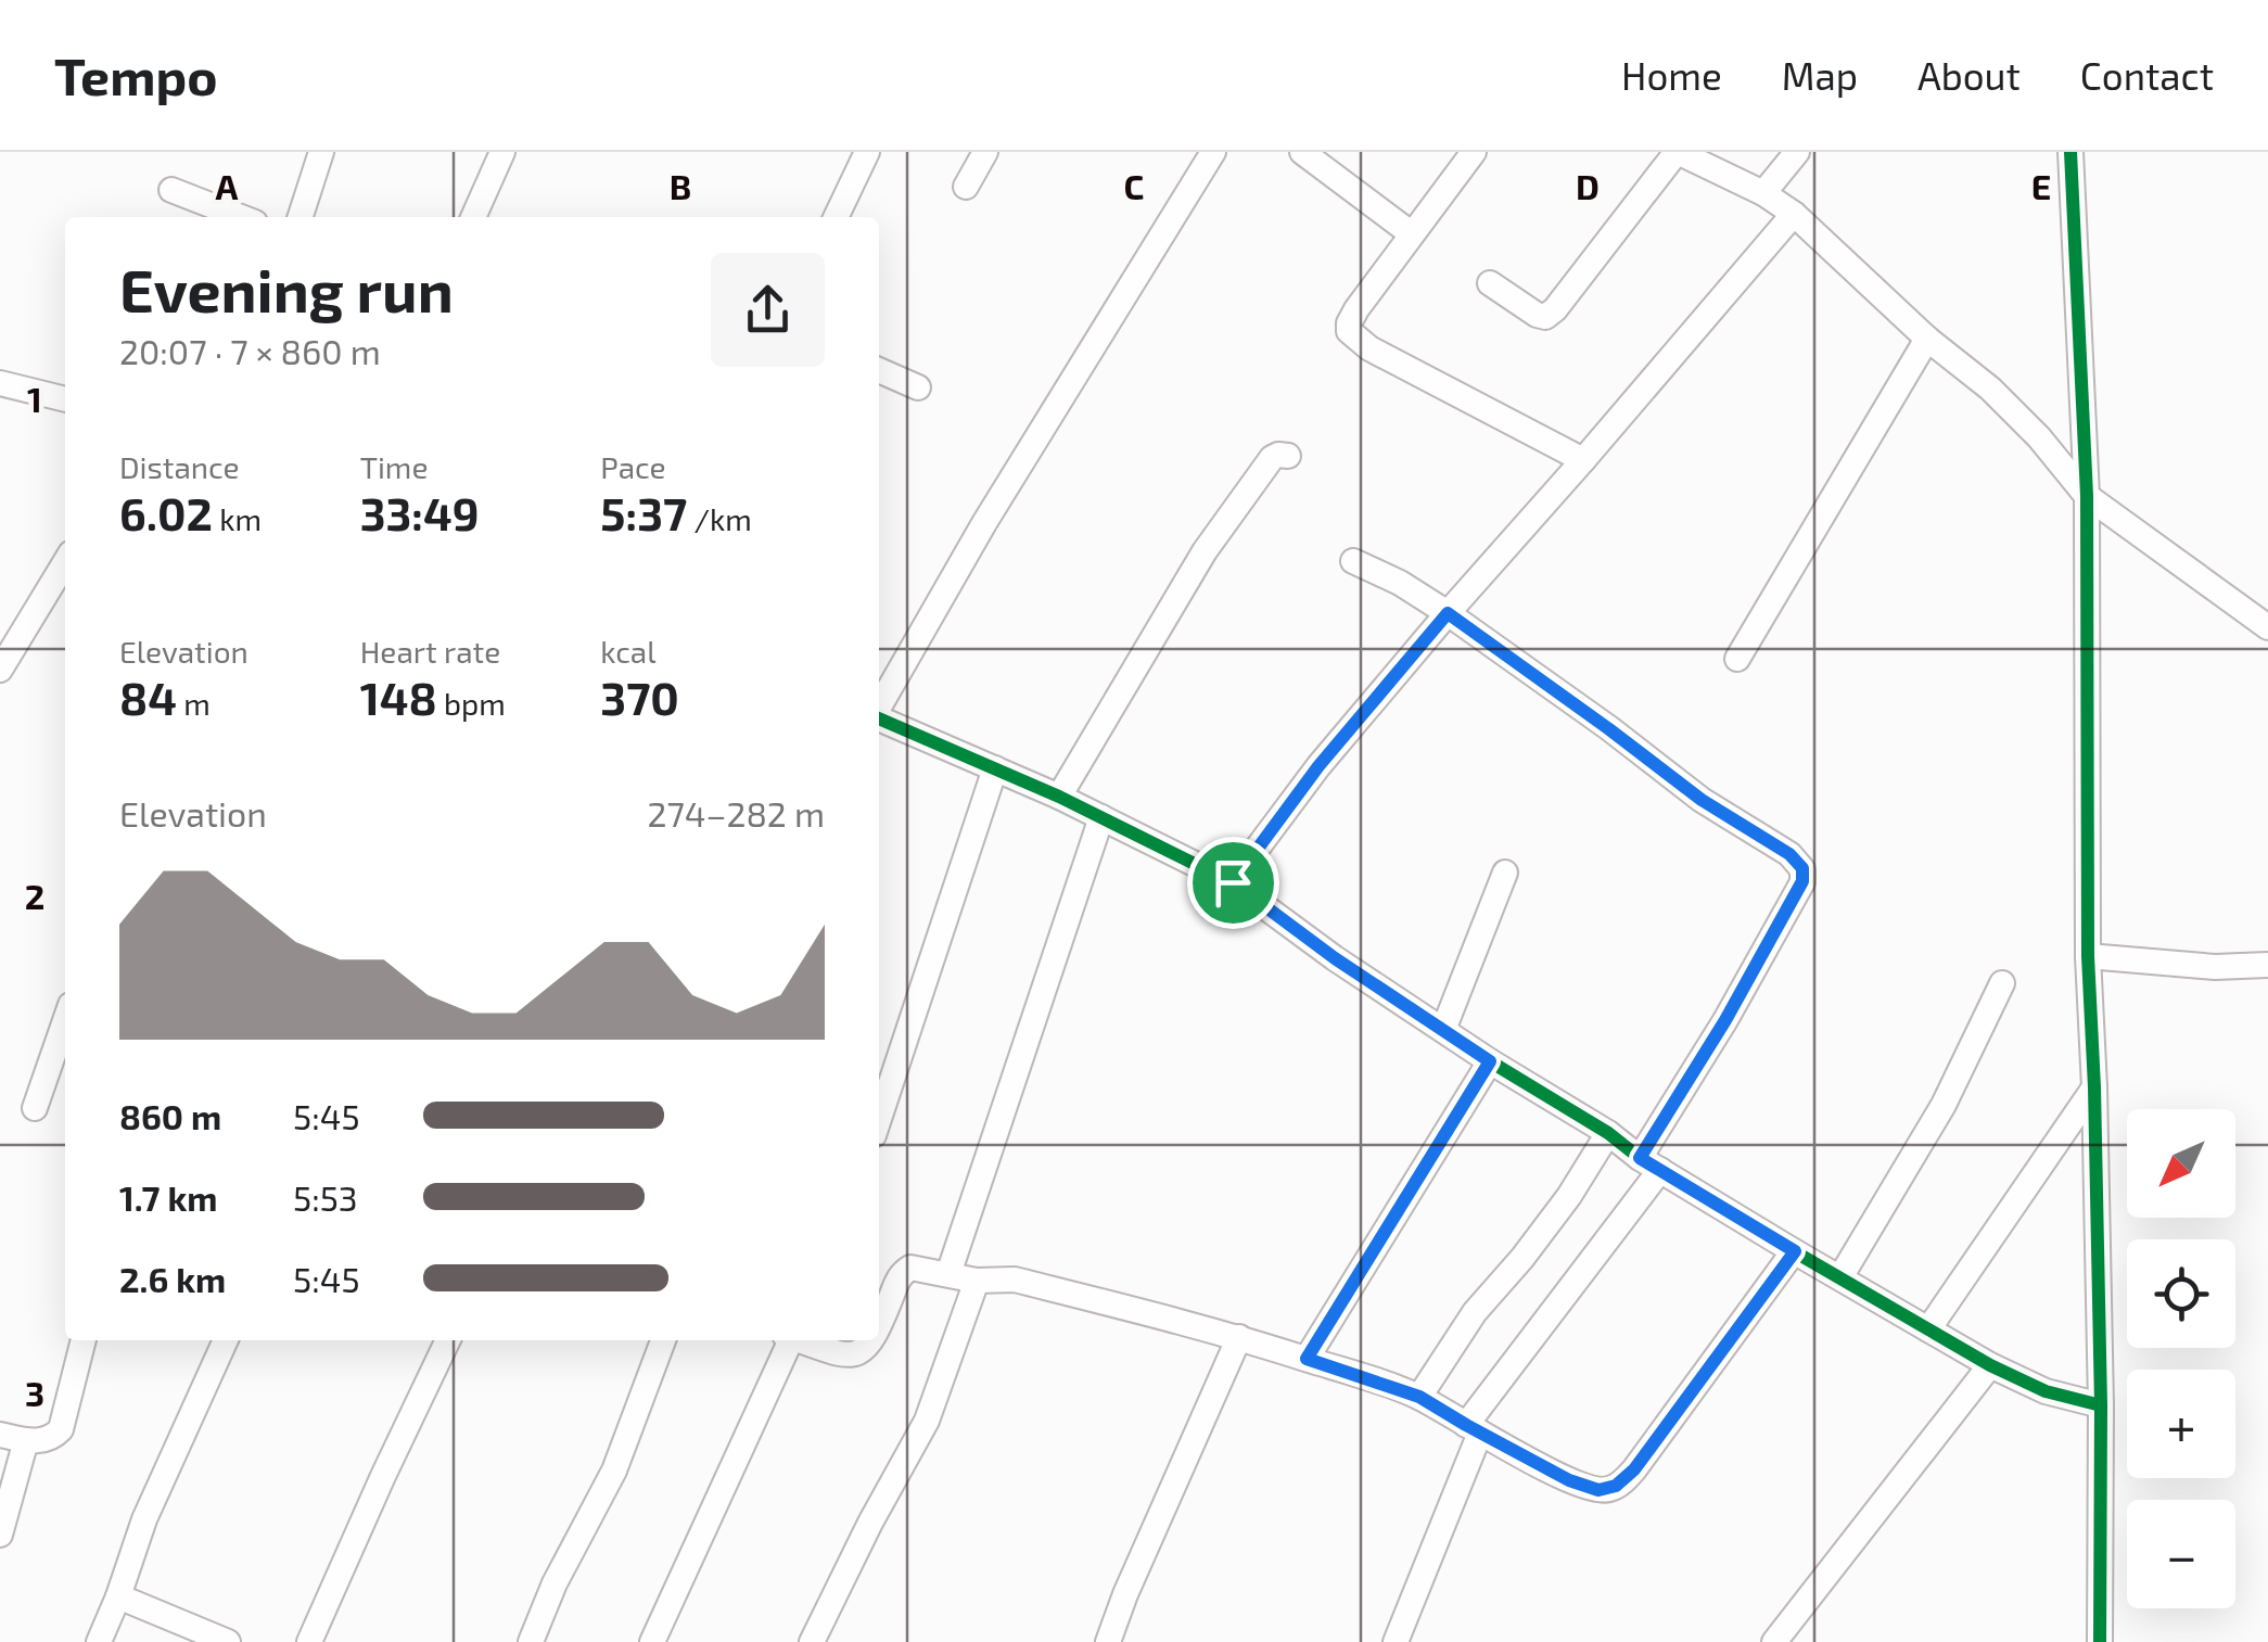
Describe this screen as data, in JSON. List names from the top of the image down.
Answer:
{
  "north": "bottom left",
  "page": {
    "header": "Tempo",
    "nav": [
      "Home",
      "Map",
      "About",
      "Contact"
    ],
    "heading": ["Evening run", "20:07 · 7 × 860 m"],
    "stats": [
      ["Distance", "6.02 km"],
      ["Time", "33:49"],
      ["Pace", "5:37 /km"],
      ["Elevation", "84 m"],
      ["Heart rate", "148 bpm"],
      ["kcal", "370"]
    ],
    "chart": ["Elevation", "274–282 m"],
    "list": [
      {
        "name": "860 m",
        "note": "5:45"
      },
      {
        "name": "1.7 km",
        "note": "5:53"
      },
      {
        "name": "2.6 km",
        "note": "5:45"
      }
    ],
    "map_buttons": ["+", "−"]
  },
  "grid": {
    "columns": [
      "A",
      "B",
      "C",
      "D",
      "E"
    ],
    "rows": ["1", "2", "3"]
  }
}
